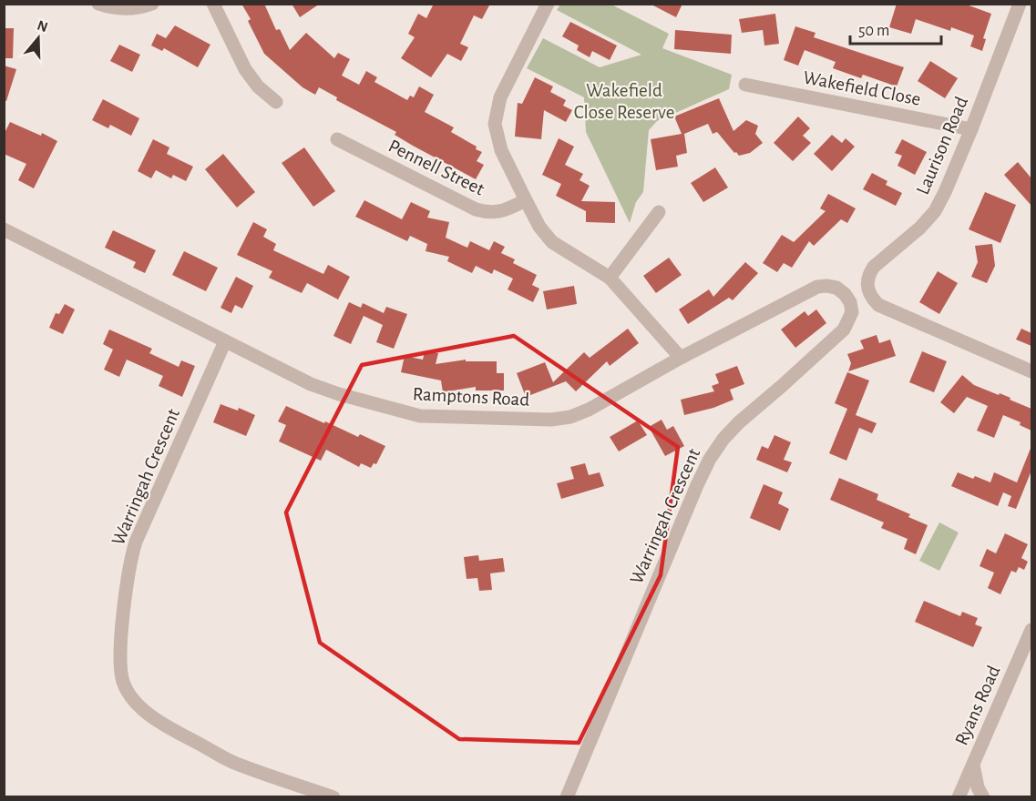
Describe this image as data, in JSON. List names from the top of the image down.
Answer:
{
  "streets": {
    "street": [
      "Wakefield Close",
      "Laurison Road",
      "Pennell Street",
      "Ramptons Road",
      "Warringah Crescent",
      "Ryans Road"
    ]
  },
  "crossings": [
    ["Wakefield Close", "Laurison Road"],
    ["Ramptons Road", "Warringah Crescent"]
  ],
  "parks": ["Wakefield Close Reserve"],
  "scale_bar": "50 m",
  "north": "top"
}
